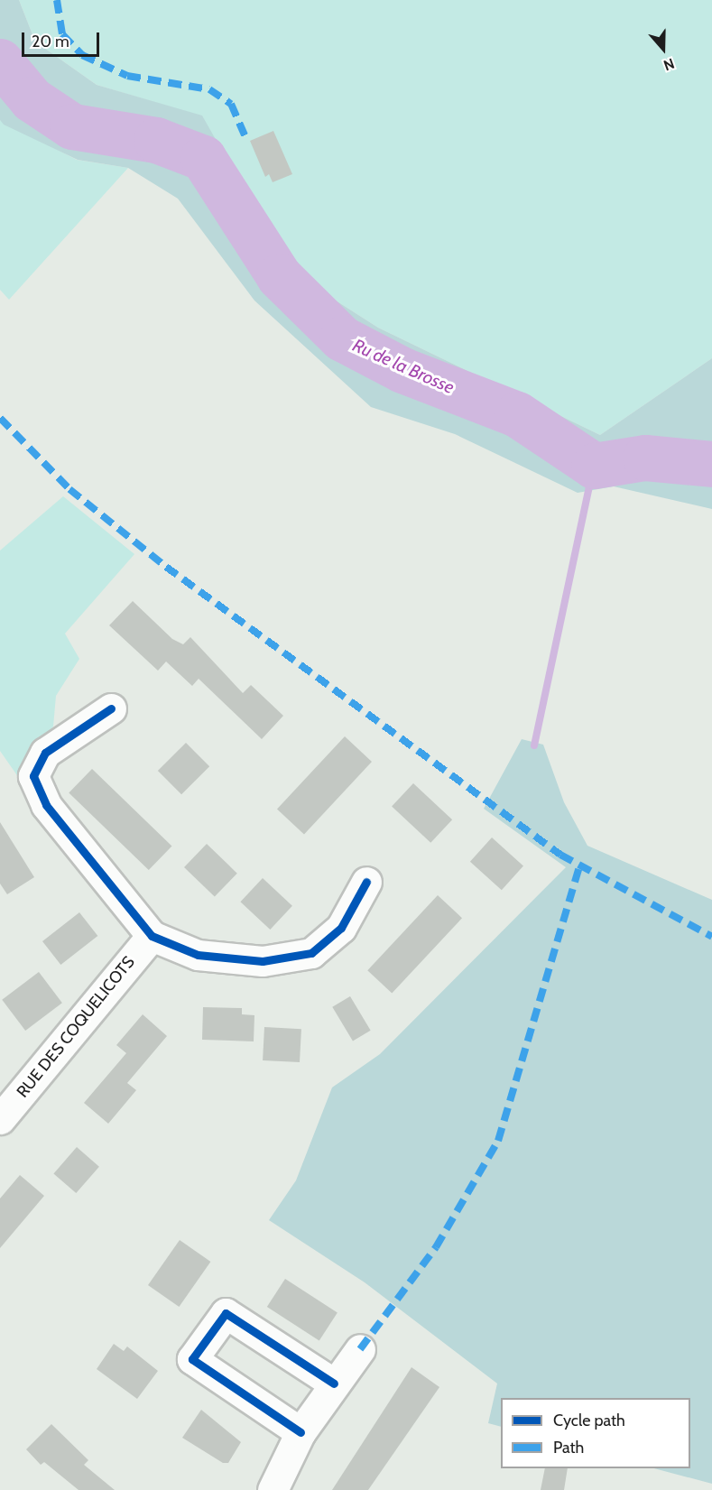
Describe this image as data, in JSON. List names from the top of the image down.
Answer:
{
  "streets": {
    "street": ["RUE DES COQUELICOTS"]
  },
  "water": ["Ru de la Brosse"],
  "legend": ["Cycle path", "Path"],
  "scale_bar": "20 m",
  "north": "bottom"
}
